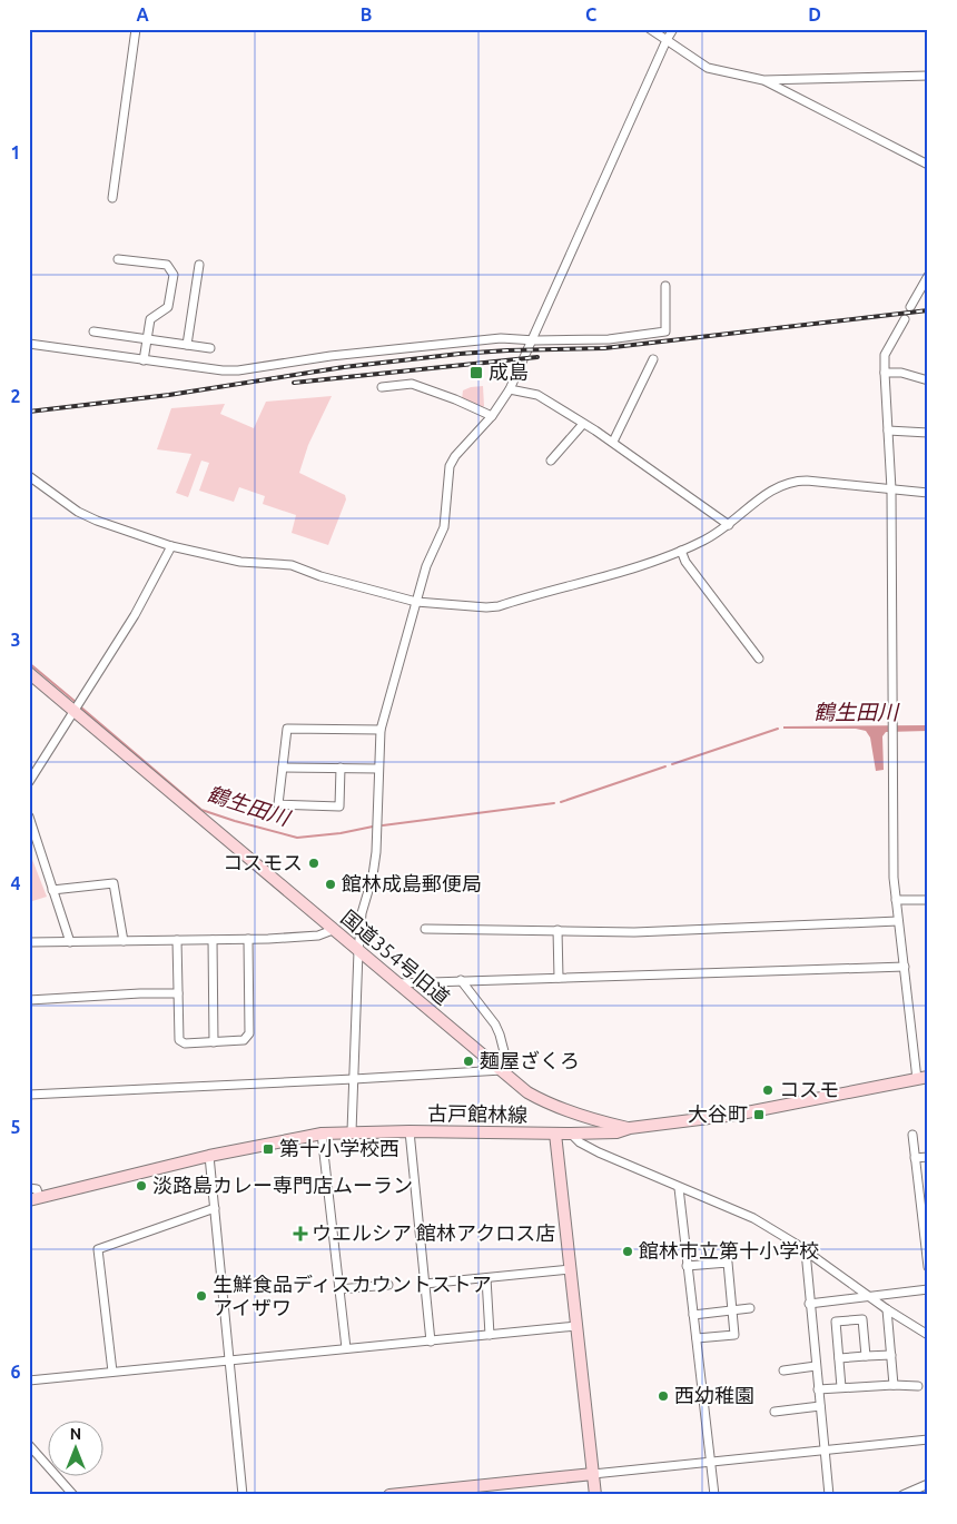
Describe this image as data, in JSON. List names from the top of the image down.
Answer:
{
  "streets": {
    "street": ["国道354号旧道", "古戸館林線"]
  },
  "crossings": [
    ["国道354号旧道", "古戸館林線"]
  ],
  "water": ["鶴生田川"],
  "places": {
    "transit": ["成島", "大谷町", "第十小学校西"],
    "other": [
      "コスモス",
      "館林成島郵便局",
      "麺屋ざくろ",
      "コスモ",
      "淡路島カレー専門店ムーラン",
      "館林市立第十小学校",
      "生鮮食品ディスカウントストア アイザワ",
      "西幼稚園"
    ],
    "health": ["ウエルシア 館林アクロス店"]
  },
  "north": "top",
  "grid": {
    "columns": [
      "A",
      "B",
      "C",
      "D"
    ],
    "rows": [
      "1",
      "2",
      "3",
      "4",
      "5",
      "6"
    ]
  }
}
